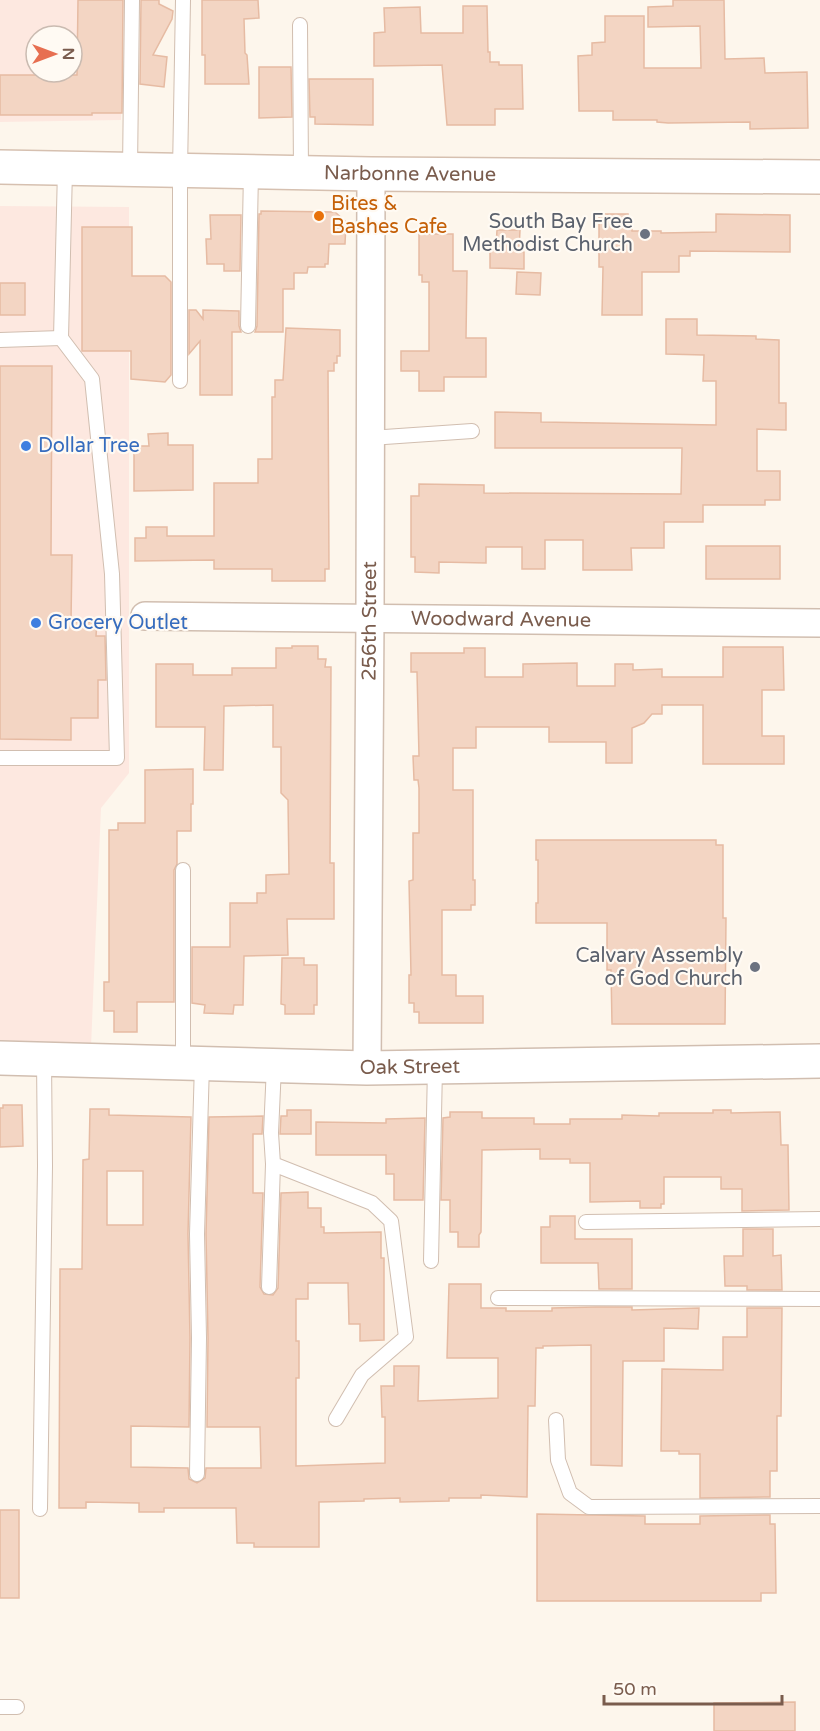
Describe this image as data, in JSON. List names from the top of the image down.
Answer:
{
  "streets": {
    "main road": ["Narbonne Avenue", "Oak Street"],
    "street": ["Woodward Avenue", "256th Street"]
  },
  "crossings": [
    ["Narbonne Avenue", "256th Street"],
    ["Woodward Avenue", "256th Street"],
    ["256th Street", "Oak Street"]
  ],
  "places": [
    "Bites & Bashes Cafe",
    "South Bay Free Methodist Church",
    "Dollar Tree",
    "Grocery Outlet",
    "Calvary Assembly of God Church"
  ],
  "scale_bar": "50 m",
  "north": "right"
}
